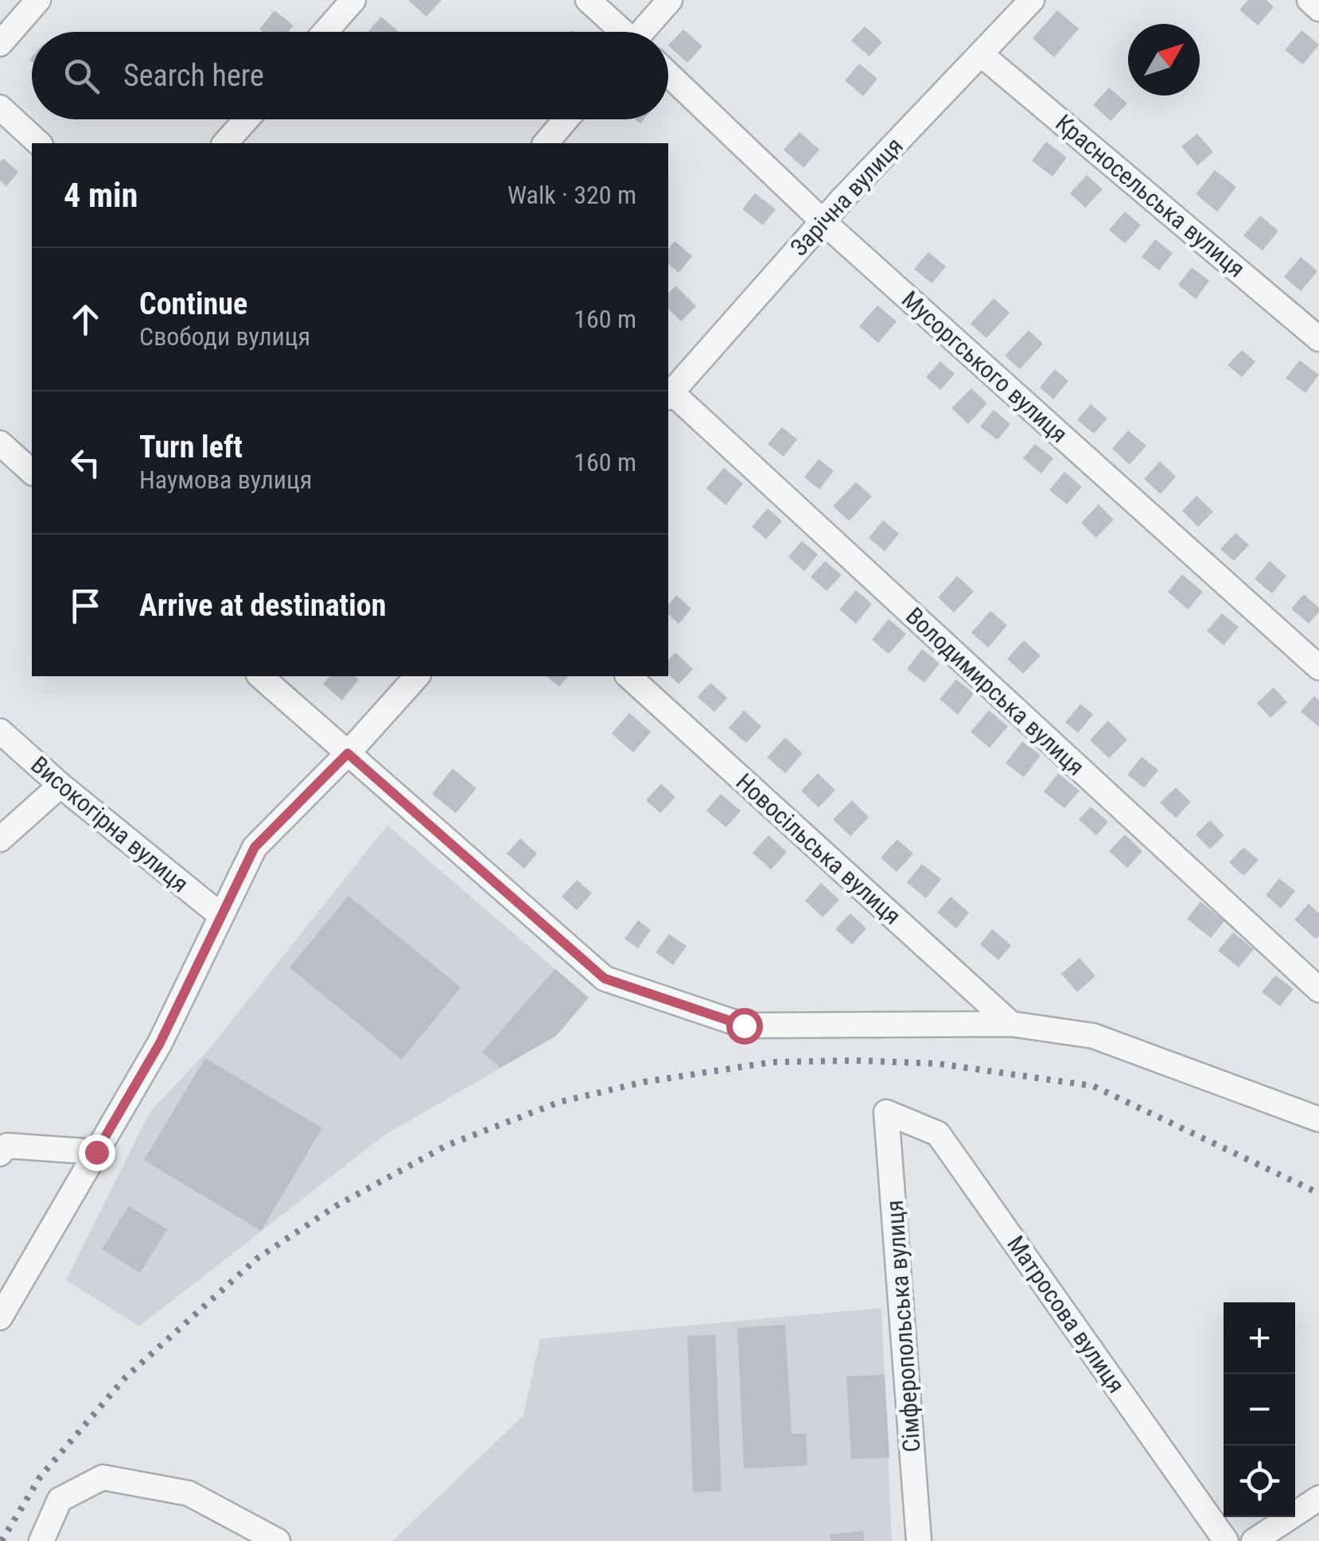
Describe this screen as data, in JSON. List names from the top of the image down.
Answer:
{
  "streets": {
    "street": [
      "Красносельська вулиця",
      "Зарічна вулиця",
      "Мусоргського вулиця",
      "Володимирська вулиця",
      "Високогірна вулиця",
      "Новосільська вулиця",
      "Матросова вулиця",
      "Сімферопольська вулиця"
    ]
  },
  "crossings": [
    ["Красносельська вулиця", "Зарічна вулиця"],
    ["Зарічна вулиця", "Мусоргського вулиця"],
    ["Зарічна вулиця", "Володимирська вулиця"],
    ["Матросова вулиця", "Сімферопольська вулиця"]
  ],
  "north": "top right",
  "page": {
    "search": "Search here",
    "heading": ["4 min", "Walk · 320 m"],
    "list": [
      ["Continue", "Свободи вулиця", "160 m"],
      ["Turn left", "Наумова вулиця", "160 m"],
      "Arrive at destination"
    ],
    "map_buttons": ["+", "−"]
  }
}
